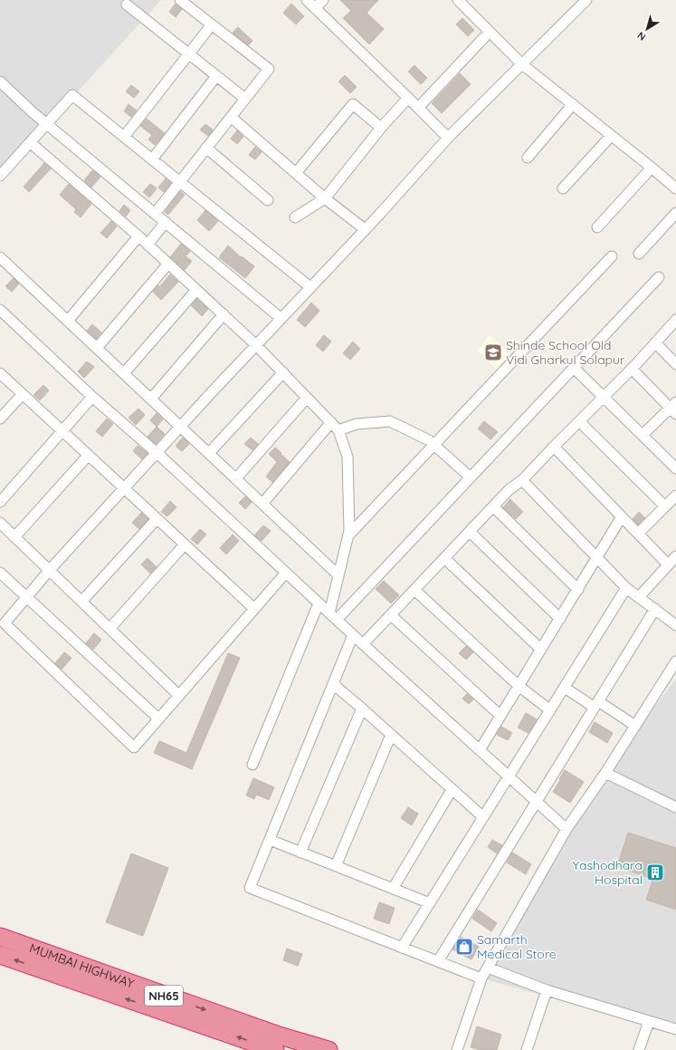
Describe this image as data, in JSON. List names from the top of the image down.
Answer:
{
  "streets": {
    "highway": ["MUMBAI HIGHWAY", "NH65"]
  },
  "places": {
    "school or university": ["Shinde School Old Vidi Gharkul Solapur"],
    "building": ["Yashodhara Hospital"],
    "shop": ["Samarth Medical Store"]
  },
  "north": "bottom left"
}
